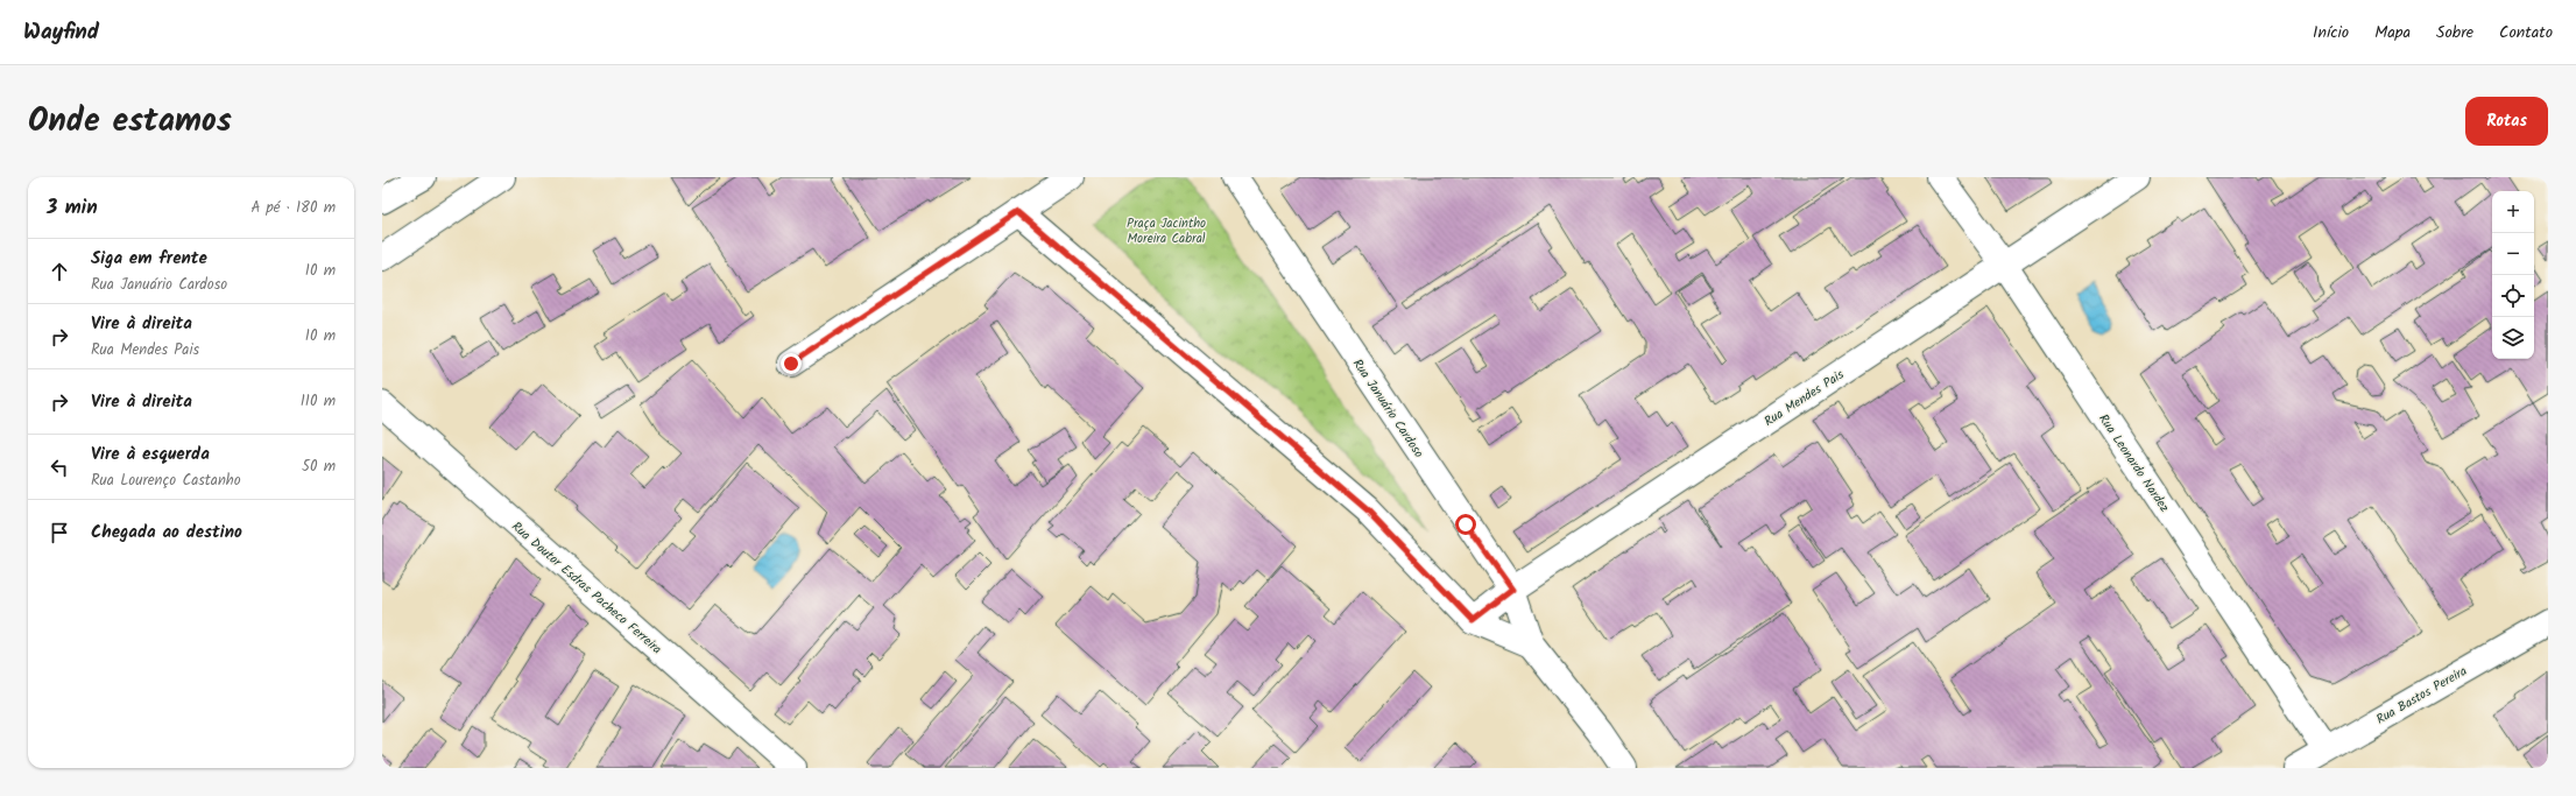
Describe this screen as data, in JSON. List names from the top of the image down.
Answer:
{
  "streets": {
    "main road": [
      "Rua Mendes Pais",
      "Rua Januário Cardoso",
      "Rua Leonardo Nardez",
      "Rua Doutor Esdras Pacheco Ferreira",
      "Rua Bastos Pereira"
    ]
  },
  "crossings": [
    ["Rua Mendes Pais", "Rua Januário Cardoso"],
    ["Rua Mendes Pais", "Rua Leonardo Nardez"],
    ["Rua Leonardo Nardez", "Rua Bastos Pereira"]
  ],
  "parks": ["Praça Jacintho Moreira Cabral"],
  "page": {
    "header": "Wayfind",
    "nav": [
      "Início",
      "Mapa",
      "Sobre",
      "Contato"
    ],
    "title": "Onde estamos",
    "buttons": "Rotas",
    "heading": ["3 min", "A pé · 180 m"],
    "map_buttons": ["+", "−"],
    "list": [
      ["Siga em frente", "Rua Januário Cardoso", "10 m"],
      ["Vire à direita", "Rua Mendes Pais", "10 m"],
      ["Vire à direita", "110 m"],
      ["Vire à esquerda", "Rua Lourenço Castanho", "50 m"],
      "Chegada ao destino"
    ]
  }
}
